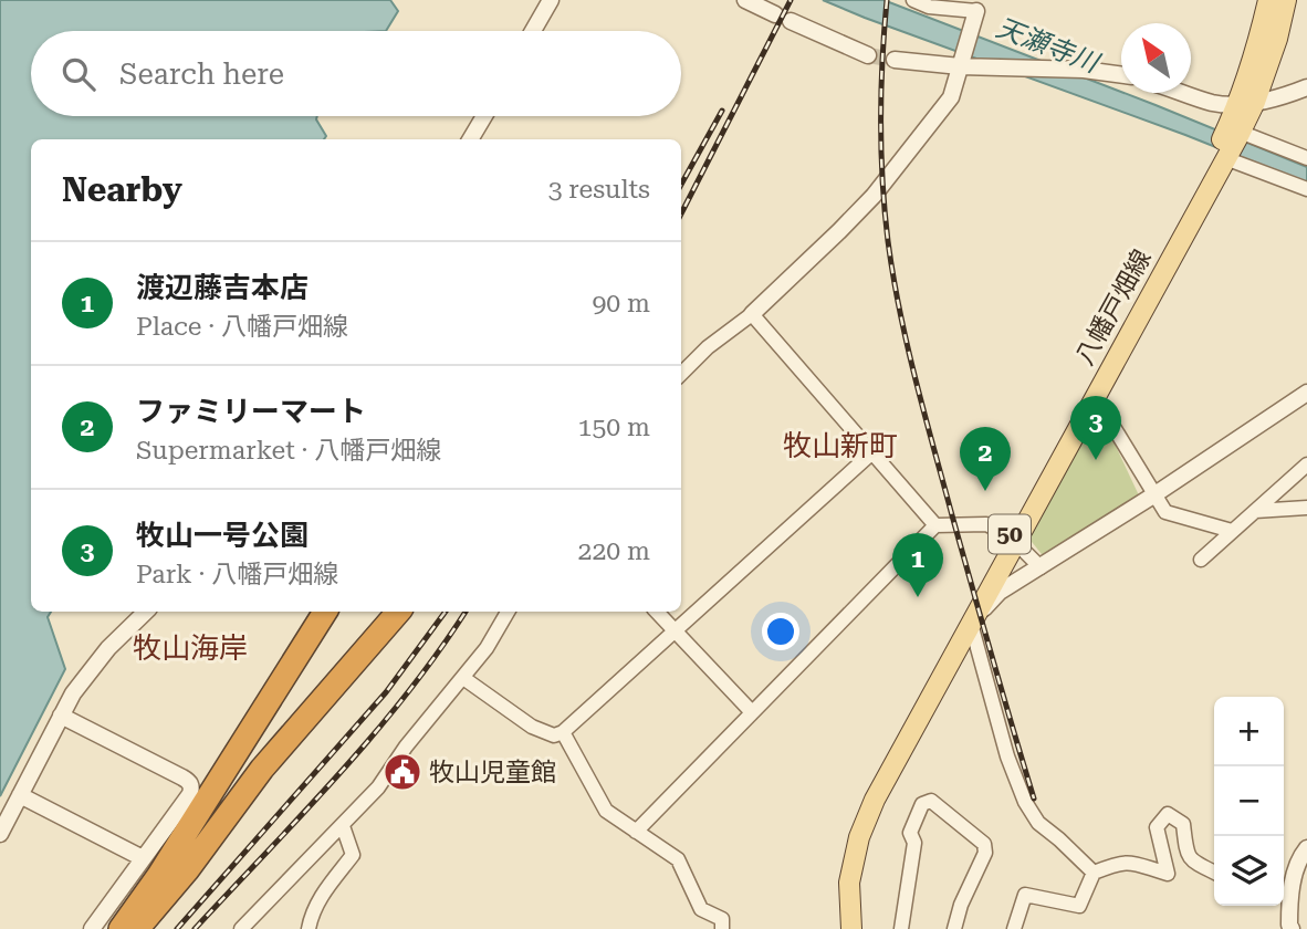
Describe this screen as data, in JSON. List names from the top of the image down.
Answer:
{
  "streets": {
    "main road": ["八幡戸畑線", "50"]
  },
  "districts": ["牧山新町", "牧山海岸"],
  "water": ["天瀬寺川"],
  "places": {
    "public building": ["牧山児童館"]
  },
  "north": "top left",
  "page": {
    "search": "Search here",
    "heading": ["Nearby", "3 results"],
    "list": [
      {
        "mark": "1",
        "name": "渡辺藤吉本店",
        "note": "Place · 八幡戸畑線",
        "value": "90 m"
      },
      {
        "mark": "2",
        "name": "ファミリーマート",
        "note": "Supermarket · 八幡戸畑線",
        "value": "150 m"
      },
      {
        "mark": "3",
        "name": "牧山一号公園",
        "note": "Park · 八幡戸畑線",
        "value": "220 m"
      }
    ],
    "pins": ["3", "2", "1"],
    "map_buttons": ["+", "−"]
  }
}
